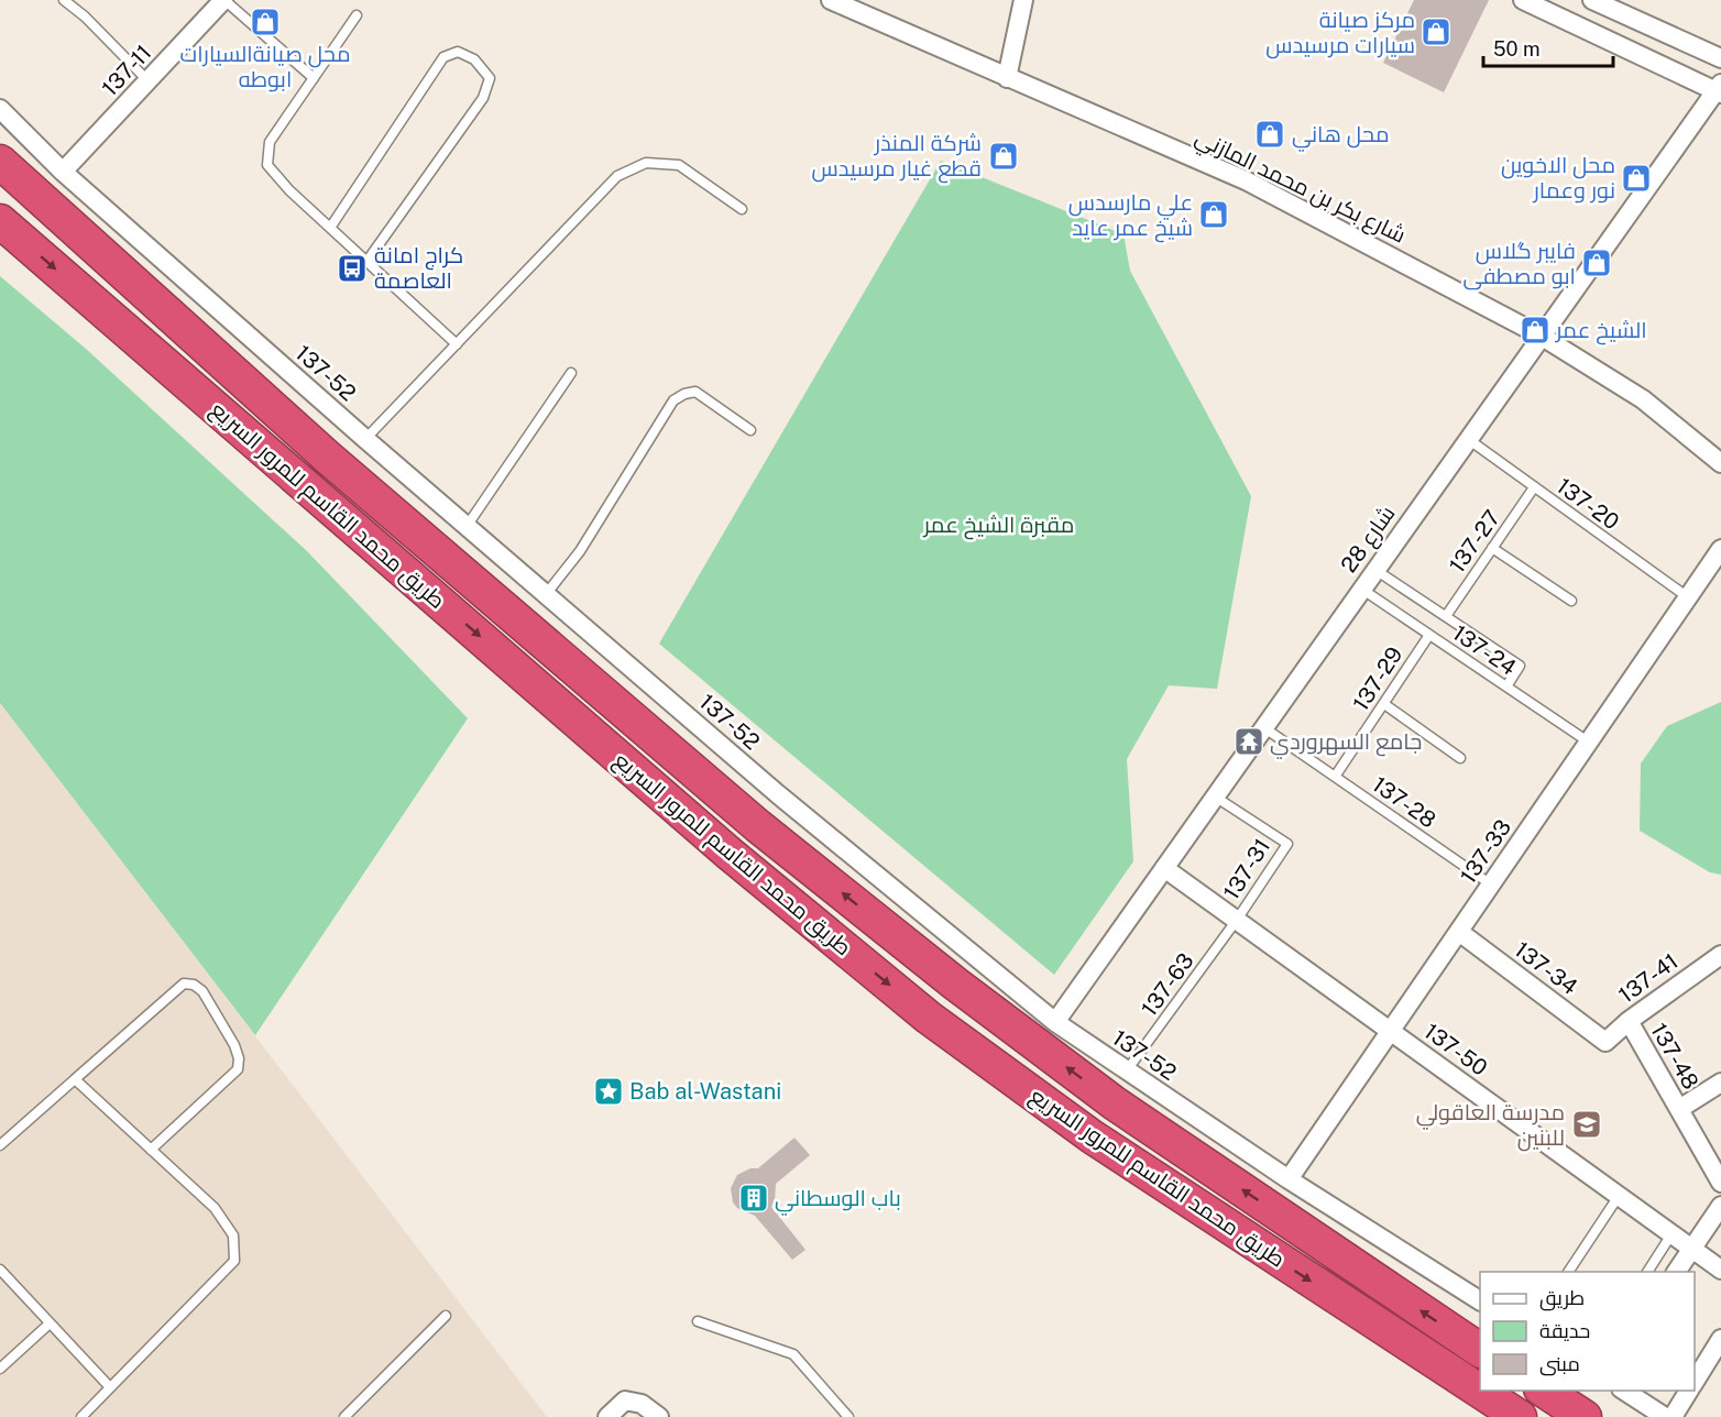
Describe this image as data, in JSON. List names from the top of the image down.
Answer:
{
  "streets": {
    "highway": ["طريق محمد القاسم للمرور السريع"],
    "street": [
      "137-11",
      "شارع بكر بن محمد المازني",
      "137-52",
      "شارع 28",
      "137-33",
      "137-34",
      "137-41",
      "137-50",
      "137-48"
    ],
    "lane": [
      "137-20",
      "137-27",
      "137-24",
      "137-29",
      "137-28",
      "137-31",
      "137-63"
    ]
  },
  "crossings": [
    ["137-11", "137-52"],
    ["شارع بكر بن محمد المازني", "شارع 28"],
    ["137-52", "شارع 28"],
    ["137-52", "137-33"],
    ["137-52", "137-63"],
    ["137-20", "شارع 28"],
    ["137-20", "137-27"],
    ["137-20", "137-33"],
    ["شارع 28", "137-24"],
    ["شارع 28", "137-28"],
    ["شارع 28", "137-31"],
    ["شارع 28", "137-50"],
    ["137-24", "137-29"],
    ["137-24", "137-33"],
    ["137-29", "137-28"],
    ["137-28", "137-33"],
    ["137-33", "137-34"],
    ["137-33", "137-50"],
    ["137-31", "137-63"],
    ["137-31", "137-50"],
    ["137-34", "137-41"],
    ["137-41", "137-48"],
    ["137-63", "137-50"]
  ],
  "parks": ["مقبرة الشيخ عمر"],
  "places": {
    "shop": [
      "محل صيانةالسيارات ابوطه",
      "مركز صيانة سيارات مرسيدس",
      "محل هاني",
      "شركة المنذر قطع غيار مرسيدس",
      "محل الاخوين نور وعمار",
      "علي مارسدس شيخ عمر عايد",
      "فايبر گلاس ابو مصطفى",
      "الشيخ عمر"
    ],
    "bus stop": ["كراج امانة العاصمة"],
    "temple": ["جامع السهروردي"],
    "place": ["Bab al-Wastani"],
    "school or university": ["مدرسة العاقولي للبنين"],
    "building": ["باب الوسطاني"]
  },
  "legend": ["طريق", "حديقة", "مبنى"],
  "scale_bar": "50 m"
}
